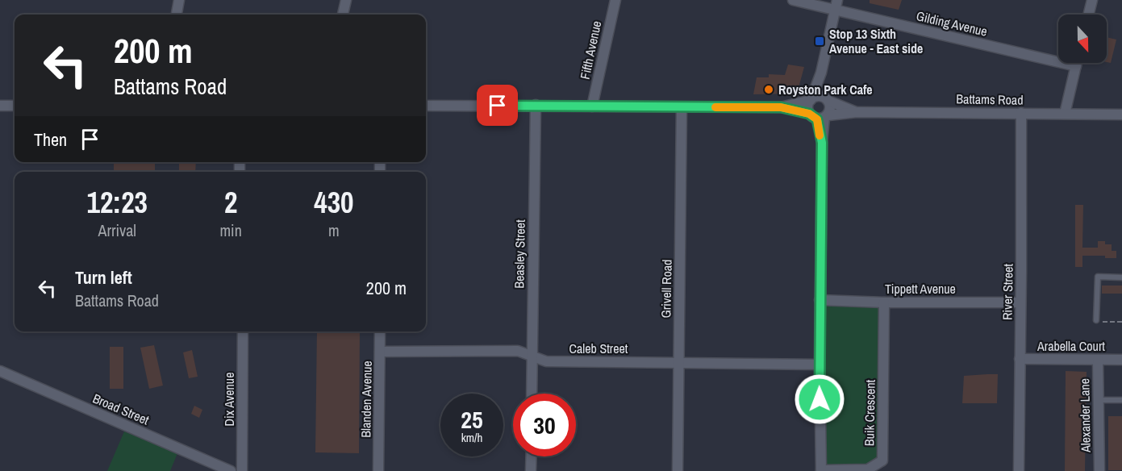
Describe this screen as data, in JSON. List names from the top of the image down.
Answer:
{
  "streets": {
    "street": [
      "Gilding Avenue",
      "Fifth Avenue",
      "Battams Road",
      "Beasley Street",
      "Grivell Road",
      "Tippett Avenue",
      "River Street",
      "Arabella Court",
      "Caleb Street",
      "Dix Avenue",
      "Blanden Avenue",
      "Broad Street",
      "Buik Crescent",
      "Alexander Lane"
    ]
  },
  "crossings": [
    ["Fifth Avenue", "Battams Road"],
    ["Battams Road", "Beasley Street"],
    ["Battams Road", "Grivell Road"],
    ["Battams Road", "River Street"],
    ["Beasley Street", "Caleb Street"],
    ["Grivell Road", "Caleb Street"],
    ["Tippett Avenue", "River Street"],
    ["Tippett Avenue", "Buik Crescent"],
    ["River Street", "Arabella Court"],
    ["Arabella Court", "Alexander Lane"],
    ["Caleb Street", "Blanden Avenue"]
  ],
  "places": {
    "transit": ["Stop 13 Sixth Avenue - East side"],
    "other": ["Royston Park Cafe"]
  },
  "north": "bottom",
  "page": {
    "turn": ["200 m", "Battams Road"],
    "then": "Then",
    "eta": [
      "12:23",
      "Arrival",
      "2",
      "min",
      "430",
      "m"
    ],
    "list": [
      {
        "name": "Turn left",
        "note": "Battams Road",
        "value": "200 m"
      }
    ],
    "speed": "25 km/h",
    "limit": "30"
  }
}
